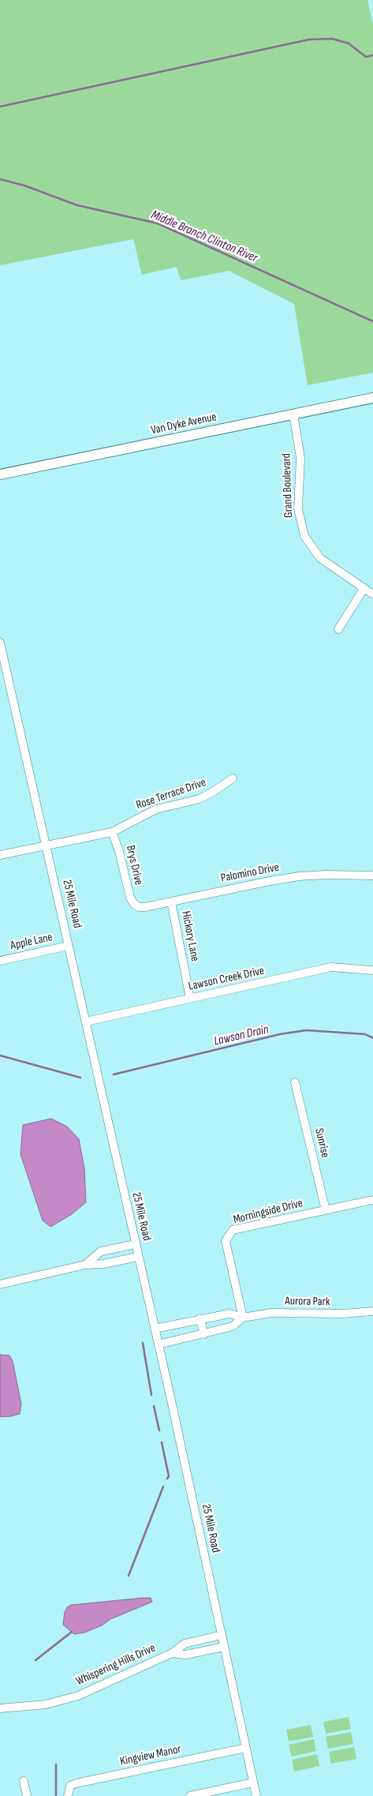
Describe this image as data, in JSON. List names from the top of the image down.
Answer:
{
  "streets": {
    "main road": ["Van Dyke Avenue"],
    "street": [
      "Grand Boulevard",
      "Rose Terrace Drive",
      "Brys Drive",
      "Palomino Drive",
      "25 Mile Road",
      "Hickory Lane",
      "Apple Lane",
      "Lawson Creek Drive",
      "Sunrise",
      "Morningside Drive",
      "Aurora Park",
      "Whispering Hills Drive",
      "Kingview Manor"
    ]
  },
  "crossings": [
    ["Van Dyke Avenue", "Grand Boulevard"],
    ["Rose Terrace Drive", "Brys Drive"],
    ["Rose Terrace Drive", "25 Mile Road"],
    ["Brys Drive", "Palomino Drive"],
    ["Palomino Drive", "Hickory Lane"],
    ["25 Mile Road", "Apple Lane"],
    ["25 Mile Road", "Lawson Creek Drive"],
    ["25 Mile Road", "Aurora Park"],
    ["25 Mile Road", "Whispering Hills Drive"],
    ["25 Mile Road", "Kingview Manor"],
    ["Hickory Lane", "Lawson Creek Drive"],
    ["Sunrise", "Morningside Drive"],
    ["Morningside Drive", "Aurora Park"]
  ],
  "water": ["Middle Branch Clinton River", "Lawson Drain"]
}
